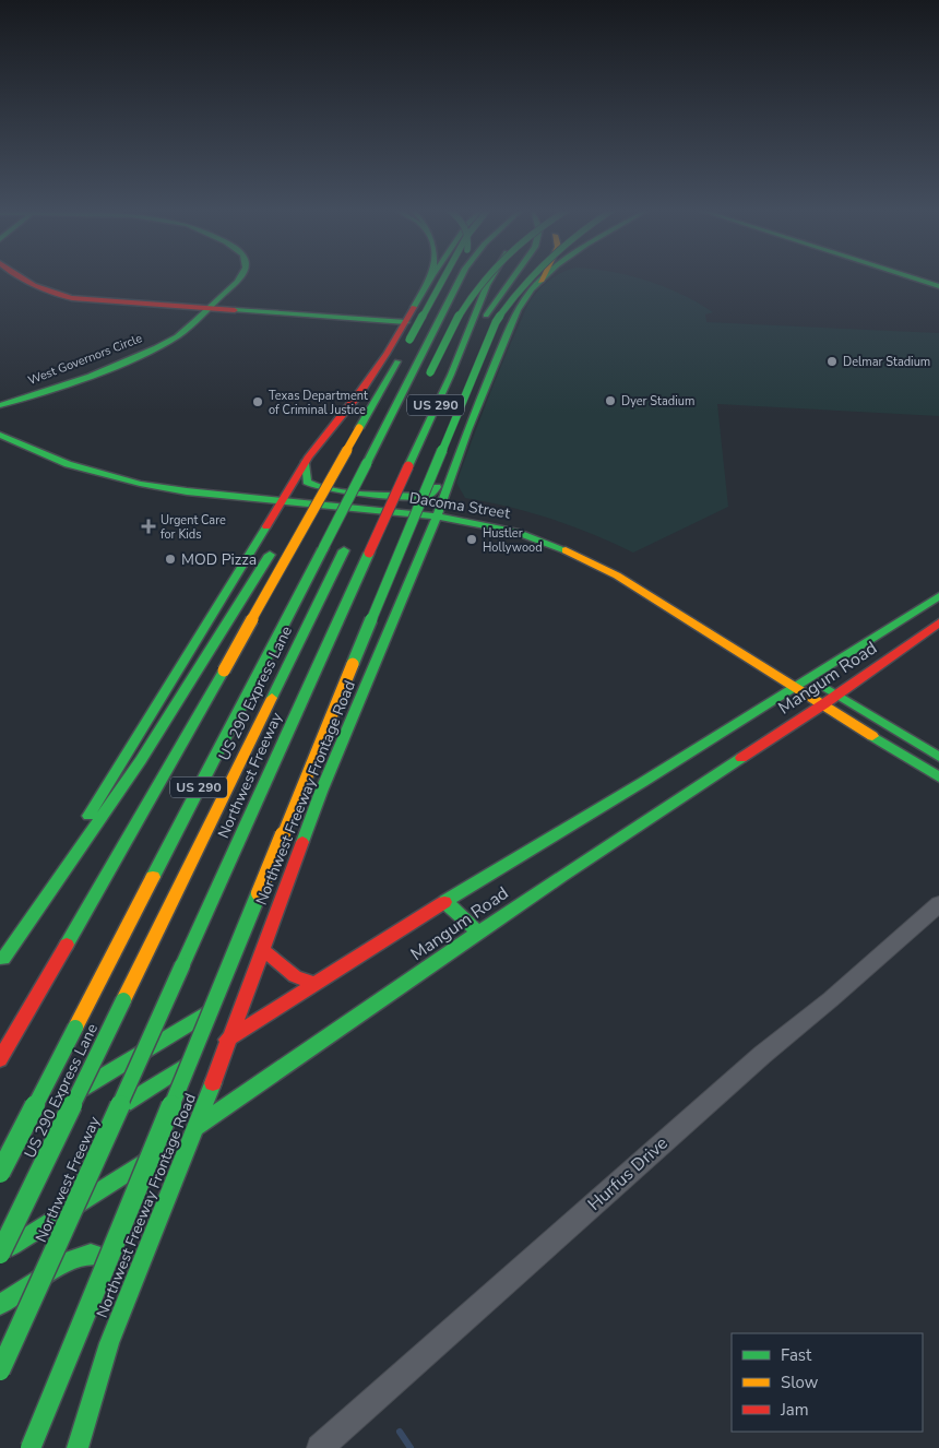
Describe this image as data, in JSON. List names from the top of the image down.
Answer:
{
  "streets": {
    "main road": [
      "West Governors Circle",
      "US 290",
      "Dacoma Street",
      "Mangum Road",
      "US 290 Express Lane",
      "Northwest Freeway",
      "Northwest Freeway Frontage Road"
    ],
    "street": ["Hurfus Drive"]
  },
  "crossings": [
    ["Dacoma Street", "Mangum Road"],
    ["Dacoma Street", "Northwest Freeway Frontage Road"],
    ["Mangum Road", "US 290 Express Lane"],
    ["Mangum Road", "Northwest Freeway Frontage Road"]
  ],
  "places": {
    "other": [
      "Delmar Stadium",
      "Dyer Stadium",
      "Texas Department of Criminal Justice",
      "Hustler Hollywood",
      "MOD Pizza"
    ],
    "health": ["Urgent Care for Kids"]
  },
  "legend": ["Fast", "Slow", "Jam"]
}
